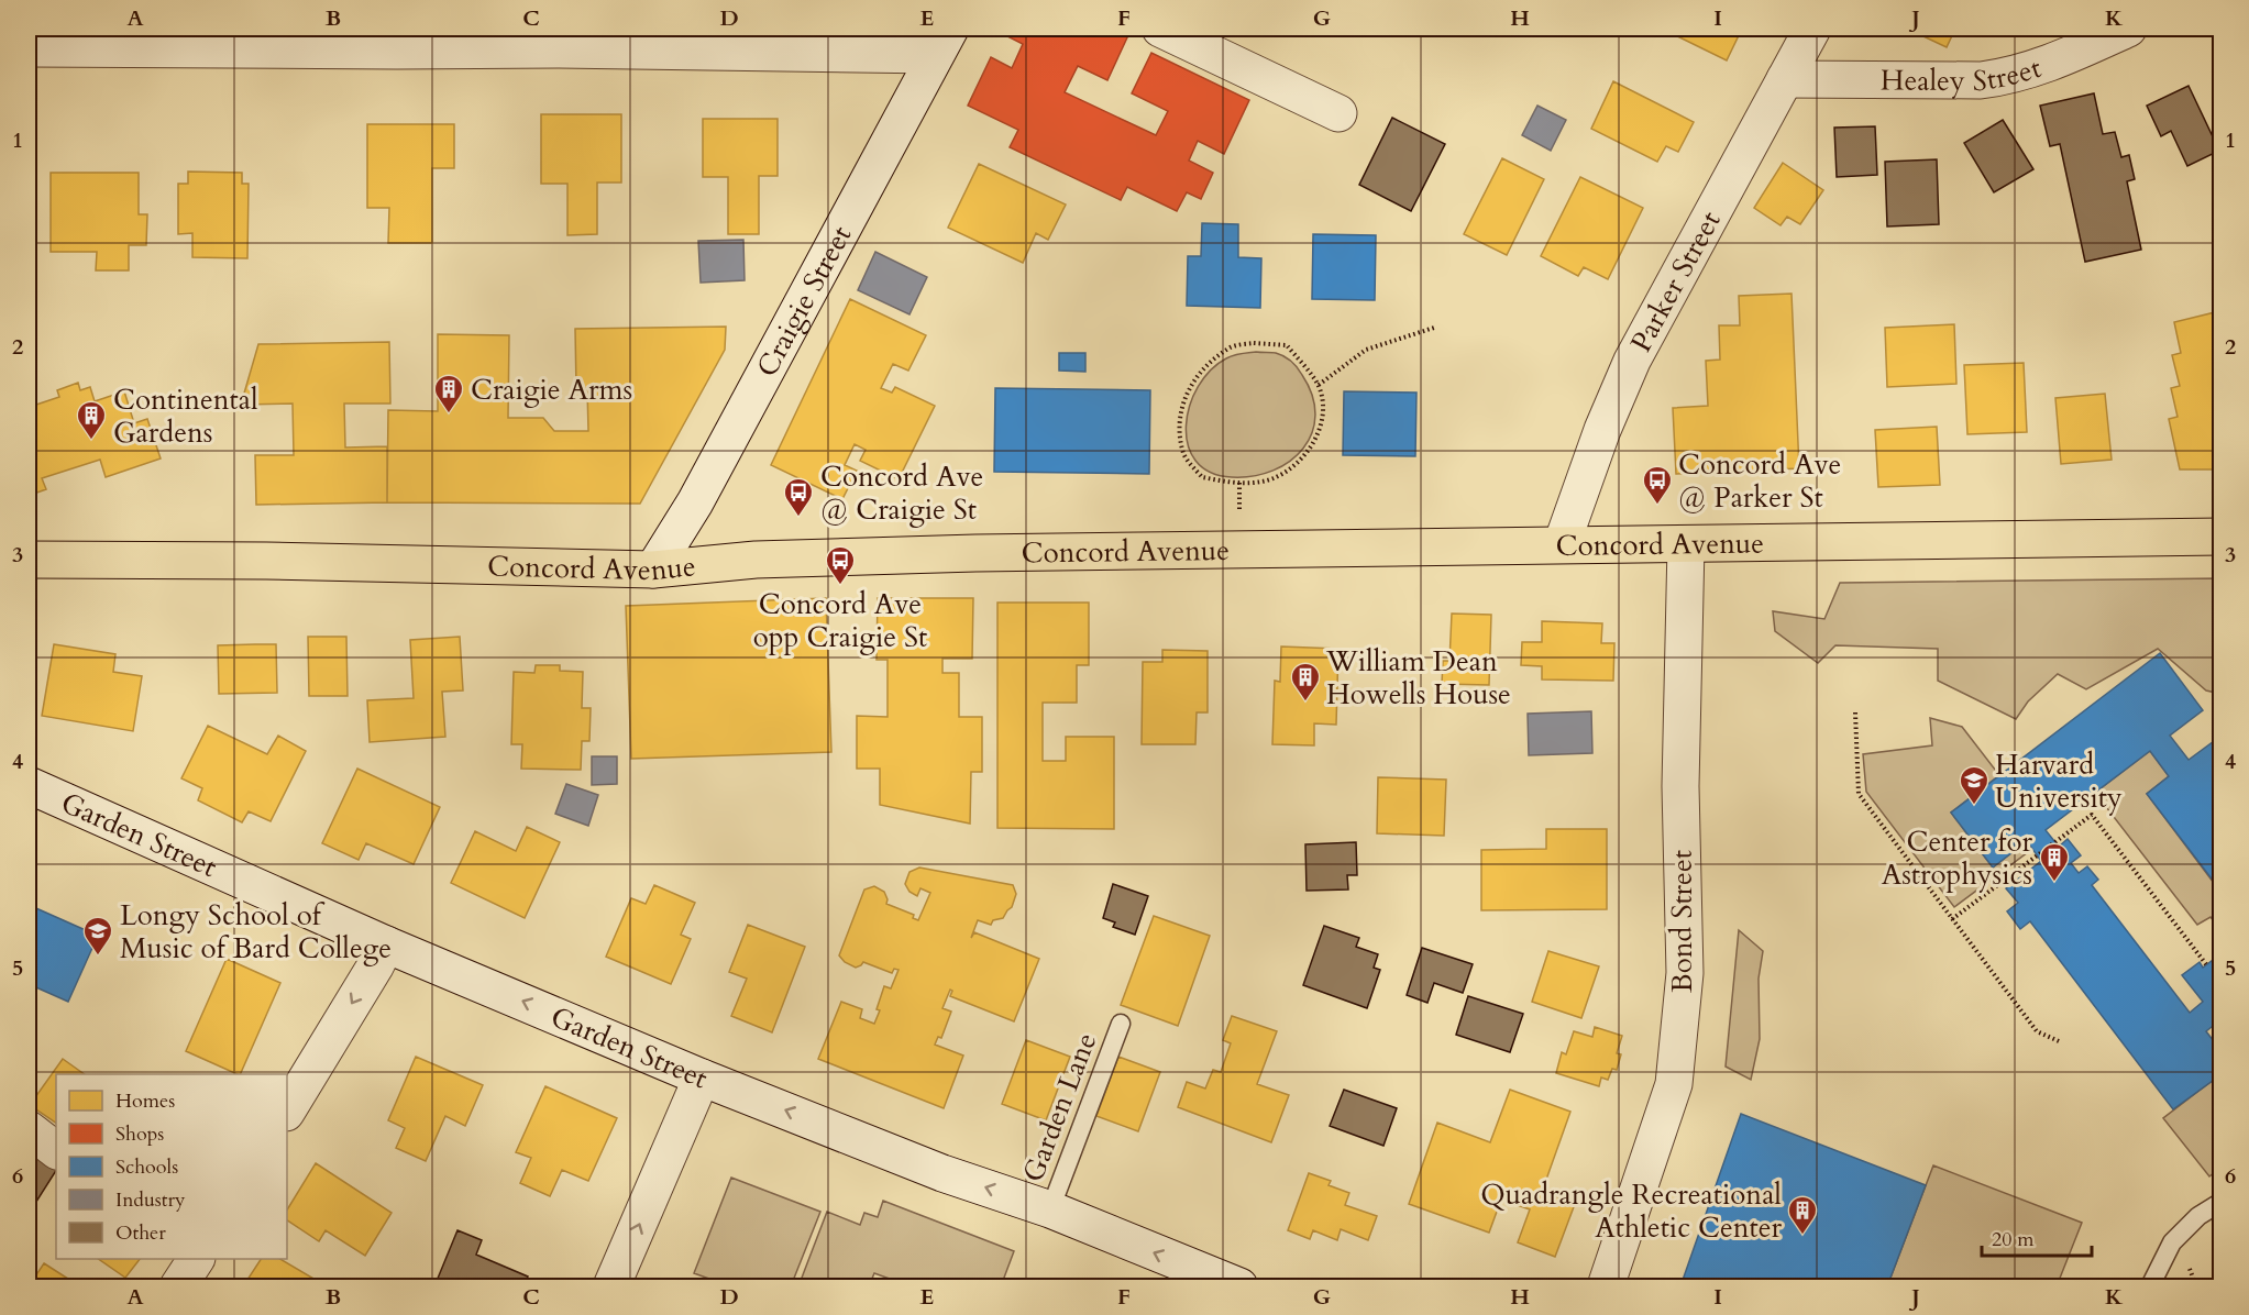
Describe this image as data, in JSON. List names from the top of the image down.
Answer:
{
  "streets": {
    "main road": ["Concord Avenue"],
    "street": [
      "Healey Street",
      "Parker Street",
      "Craigie Street",
      "Garden Street",
      "Bond Street"
    ],
    "lane": ["Garden Lane"]
  },
  "crossings": [
    ["Healey Street", "Parker Street"],
    ["Parker Street", "Concord Avenue"],
    ["Craigie Street", "Concord Avenue"],
    ["Concord Avenue", "Bond Street"],
    ["Garden Street", "Garden Lane"]
  ],
  "one_way": ["Garden Street"],
  "places": {
    "building": [
      "Craigie Arms",
      "Continental Gardens",
      "William Dean Howells House",
      "Center for Astrophysics",
      "Quadrangle Recreational Athletic Center"
    ],
    "bus stop": ["Concord Ave @ Parker St", "Concord Ave @ Craigie St", "Concord Ave opp Craigie St"],
    "school or university": ["Harvard University", "Longy School of Music of Bard College"]
  },
  "legend": [
    "Homes",
    "Shops",
    "Schools",
    "Industry",
    "Other"
  ],
  "scale_bar": "20 m",
  "grid": {
    "columns": [
      "A",
      "B",
      "C",
      "D",
      "E",
      "F",
      "G",
      "H",
      "I",
      "J",
      "K"
    ],
    "rows": [
      "1",
      "2",
      "3",
      "4",
      "5",
      "6"
    ]
  }
}
